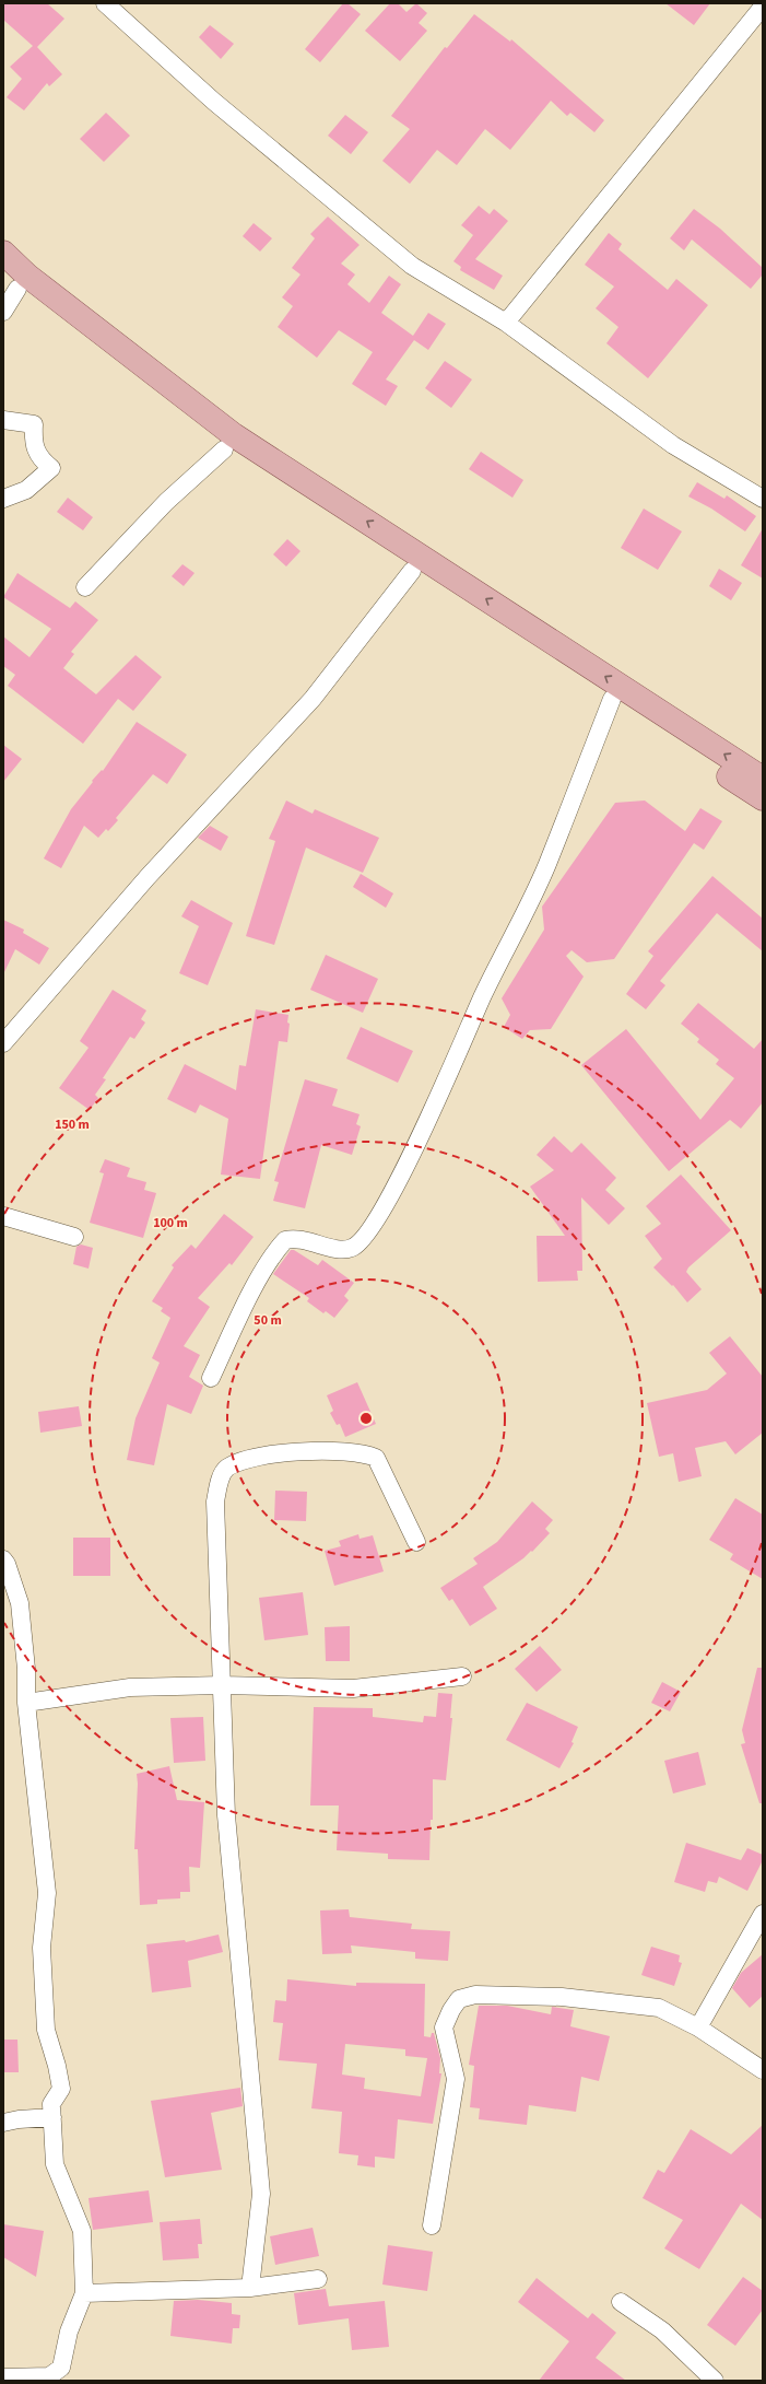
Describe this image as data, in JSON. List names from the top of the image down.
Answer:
{
  "rings": ["150 m", "100 m", "50 m"]
}
